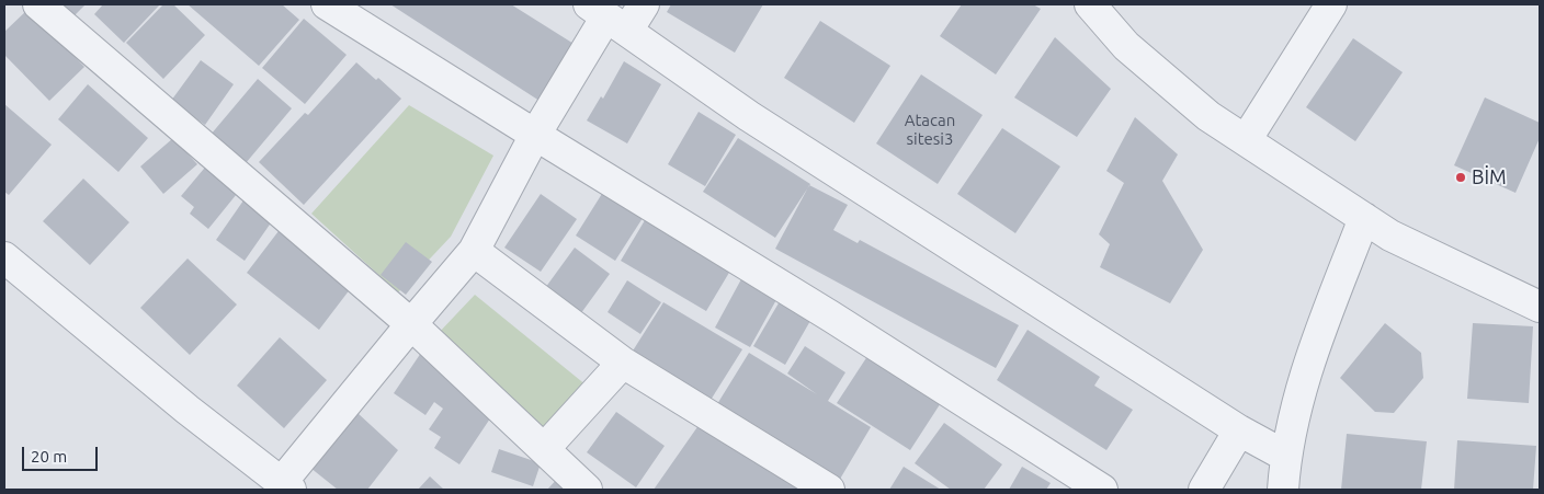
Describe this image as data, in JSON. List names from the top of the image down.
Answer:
{
  "places": ["BİM"],
  "house_numbers": ["Atacan sitesi3"],
  "scale_bar": "20 m"
}
